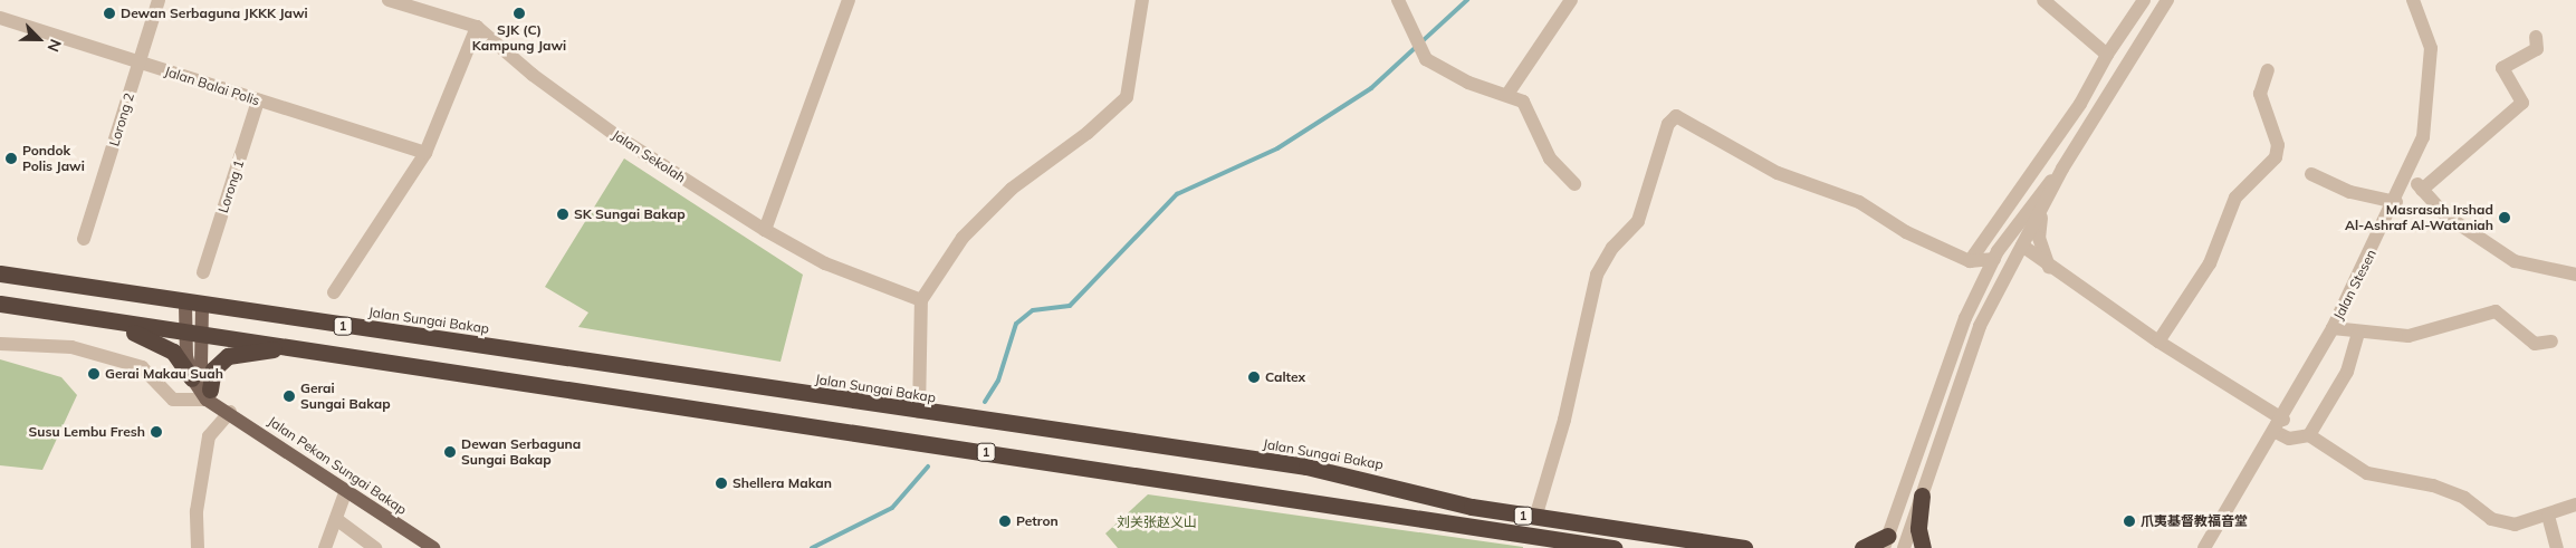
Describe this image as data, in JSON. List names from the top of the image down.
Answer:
{
  "streets": {
    "highway": ["Jalan Sungai Bakap", "1"],
    "main road": ["Jalan Pekan Sungai Bakap"],
    "street": [
      "Jalan Balai Polis",
      "Lorong 2",
      "Jalan Sekolah",
      "Lorong 1",
      "Jalan Stesen"
    ]
  },
  "crossings": [
    ["Jalan Balai Polis", "Lorong 2"],
    ["Jalan Balai Polis", "Lorong 1"],
    ["Jalan Sungai Bakap", "Jalan Pekan Sungai Bakap"],
    ["1", "Jalan Pekan Sungai Bakap"]
  ],
  "parks": ["刘关张赵义山"],
  "places": [
    "Dewan Serbaguna JKKK Jawi",
    "SJK (C) Kampung Jawi",
    "Pondok Polis Jawi",
    "SK Sungai Bakap",
    "Masrasah Irshad Al-Ashraf Al-Wataniah",
    "Gerai Makau Suah",
    "Caltex",
    "Gerai Sungai Bakap",
    "Susu Lembu Fresh",
    "Dewan Serbaguna Sungai Bakap",
    "Shellera Makan",
    "Petron",
    "爪夷基督教福音堂"
  ],
  "north": "bottom right"
}
